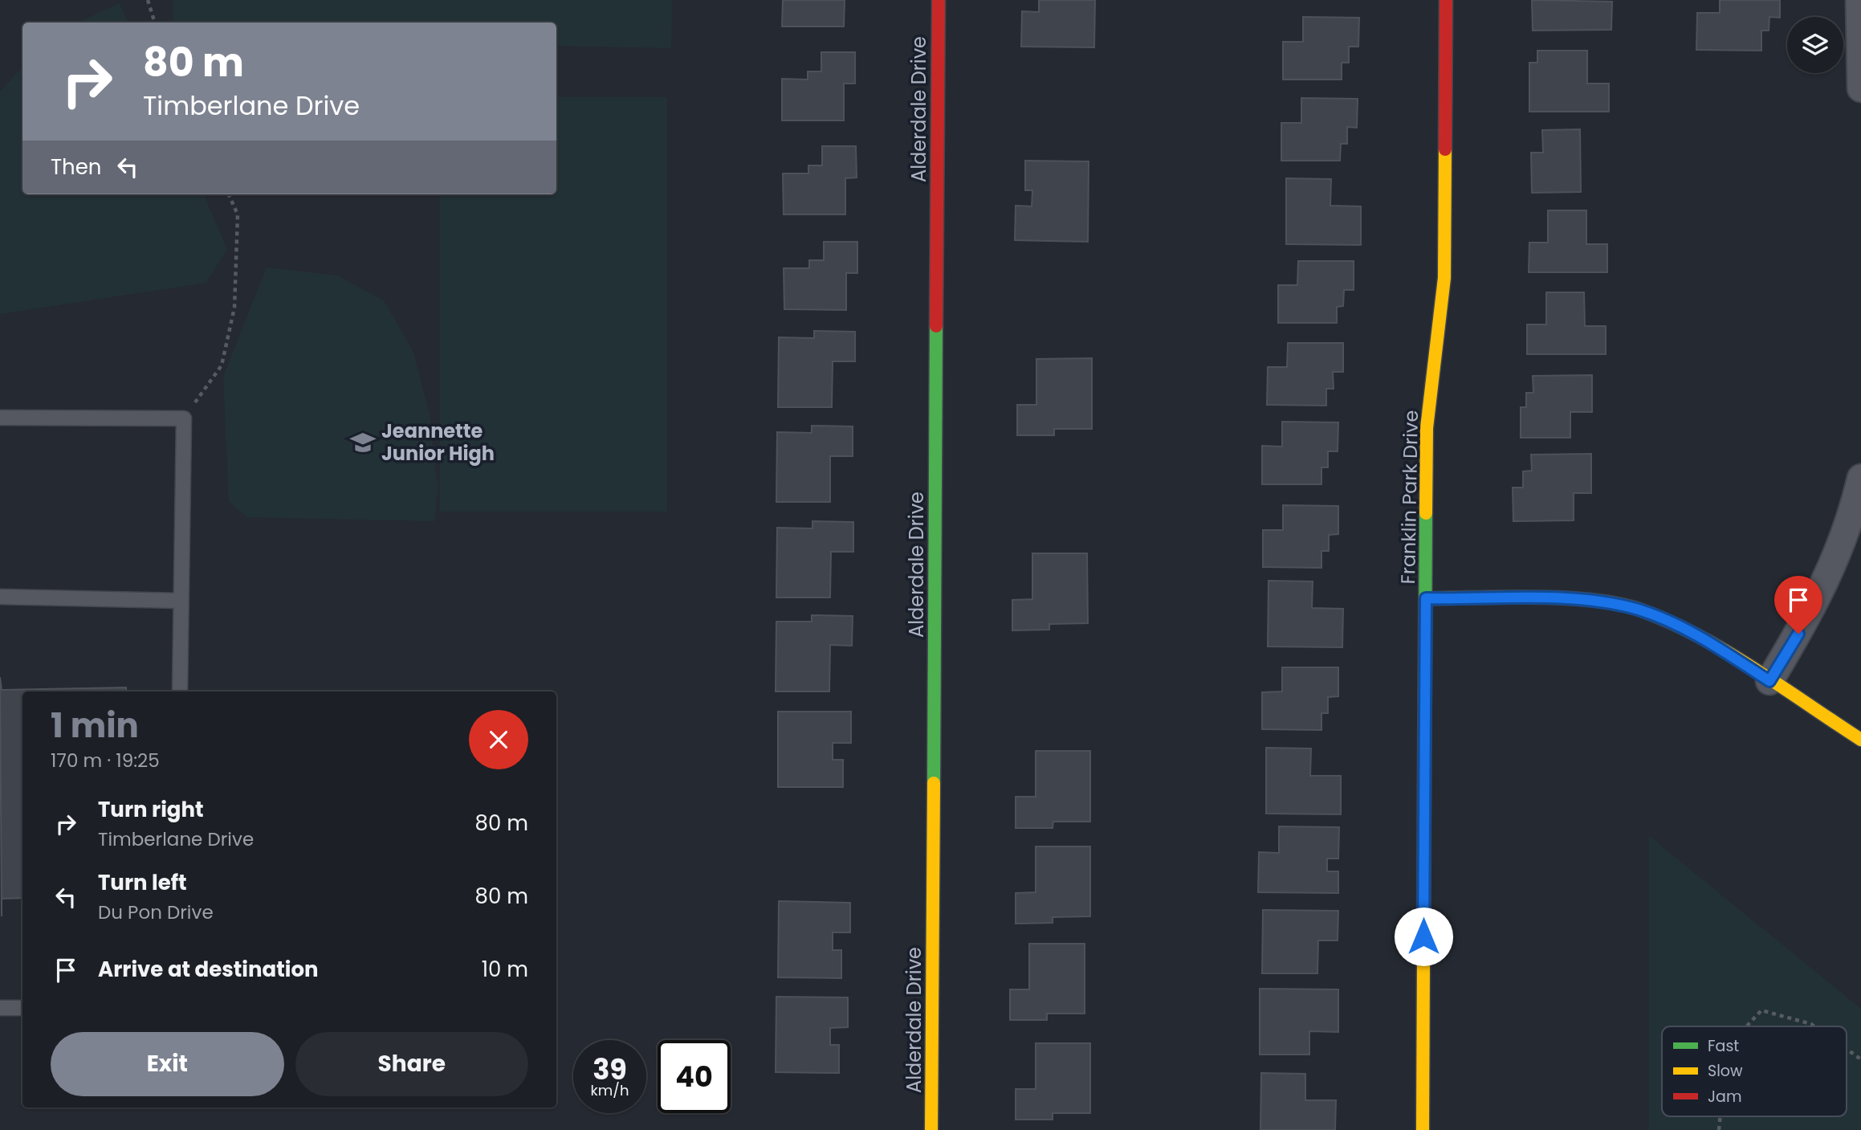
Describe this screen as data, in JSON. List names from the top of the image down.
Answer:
{
  "streets": {
    "street": ["Alderdale Drive", "Franklin Park Drive"]
  },
  "places": {
    "school or university": ["Jeannette Junior High"]
  },
  "legend": ["Fast", "Slow", "Jam"],
  "page": {
    "turn": ["80 m", "Timberlane Drive"],
    "then": "Then",
    "heading": ["1 min", "170 m · 19:25"],
    "list": [
      {
        "name": "Turn right",
        "note": "Timberlane Drive",
        "value": "80 m"
      },
      {
        "name": "Turn left",
        "note": "Du Pon Drive",
        "value": "80 m"
      },
      {
        "name": "Arrive at destination",
        "value": "10 m"
      }
    ],
    "buttons": ["Exit", "Share"],
    "speed": "39 km/h",
    "limit": "40"
  }
}
